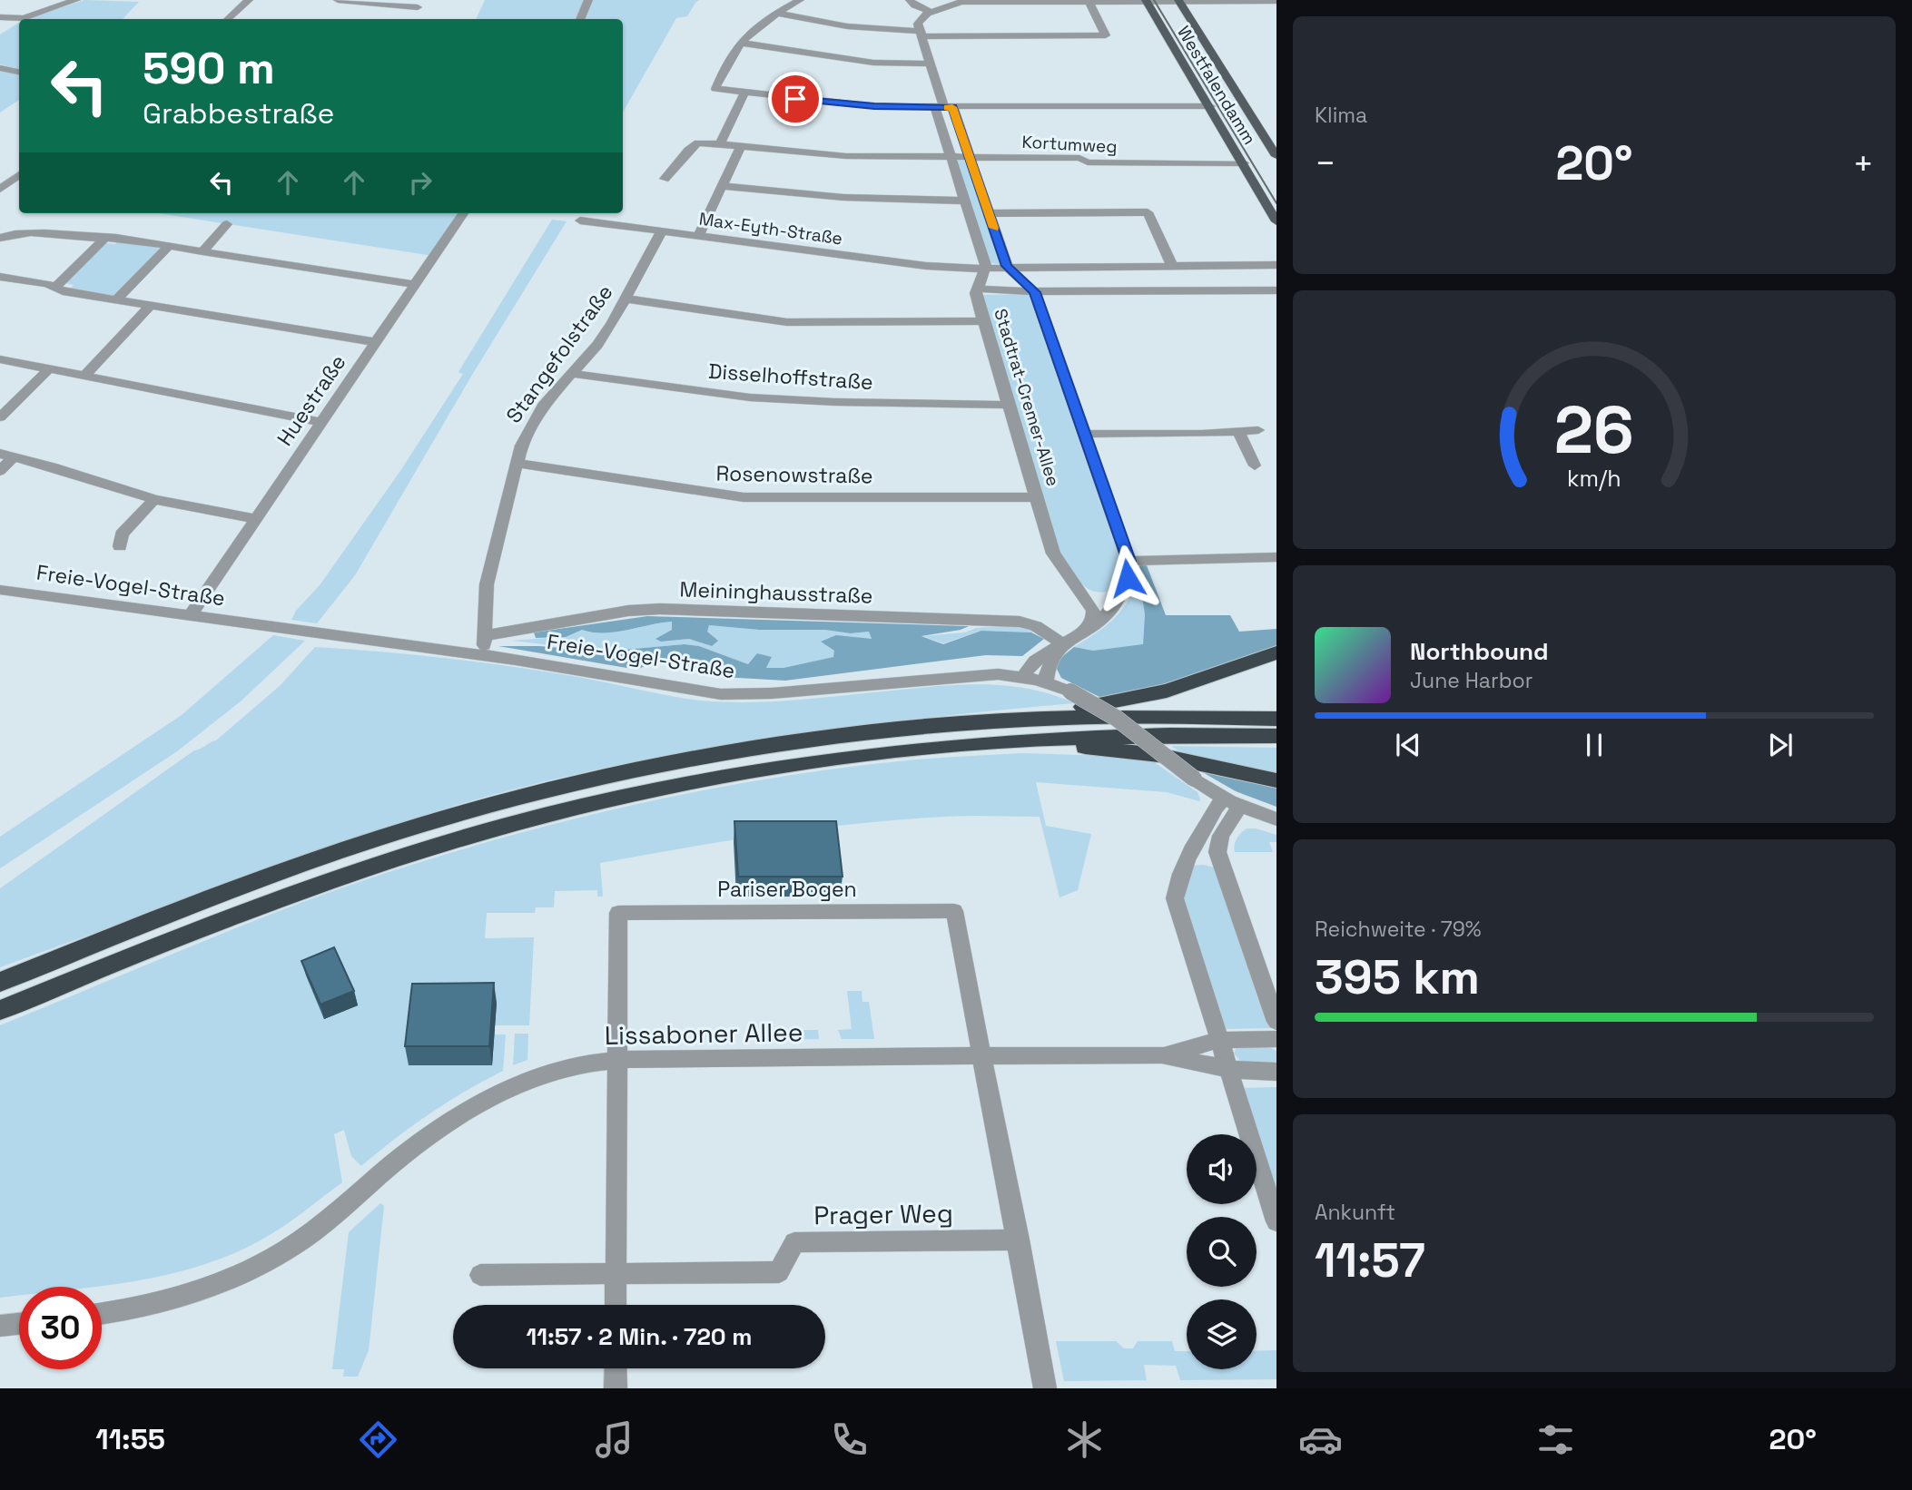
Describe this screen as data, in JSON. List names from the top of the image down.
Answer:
{
  "streets": {
    "main road": ["Westfalendamm"],
    "street": [
      "Kortumweg",
      "Max-Eyth-Straße",
      "Stangefolstraße",
      "Disselhoffstraße",
      "Stadtrat-Cremer-Allee",
      "Huestraße",
      "Rosenowstraße",
      "Freie-Vogel-Straße",
      "Meininghausstraße",
      "Pariser Bogen",
      "Lissaboner Allee",
      "Prager Weg"
    ]
  },
  "crossings": [
    ["Westfalendamm", "Kortumweg"],
    ["Kortumweg", "Stadtrat-Cremer-Allee"],
    ["Max-Eyth-Straße", "Stangefolstraße"],
    ["Max-Eyth-Straße", "Stadtrat-Cremer-Allee"],
    ["Stangefolstraße", "Disselhoffstraße"],
    ["Stangefolstraße", "Rosenowstraße"],
    ["Stangefolstraße", "Freie-Vogel-Straße"],
    ["Stangefolstraße", "Meininghausstraße"],
    ["Disselhoffstraße", "Stadtrat-Cremer-Allee"],
    ["Stadtrat-Cremer-Allee", "Rosenowstraße"],
    ["Huestraße", "Freie-Vogel-Straße"],
    ["Pariser Bogen", "Lissaboner Allee"]
  ],
  "page": {
    "tile": [
      "Klima",
      ["Reichweite · 79%", "395 km"],
      ["Ankunft", "11:57"]
    ],
    "turn": ["590 m", "Grabbestraße"],
    "heat": ["−", "20°", "+"],
    "song": ["Northbound", "June Harbor"],
    "limit": "30",
    "trip": "11:57 · 2 Min. · 720 m",
    "tabs": ["11:55", "20°"],
    "gauge": ["26", "km/h"]
  }
}
